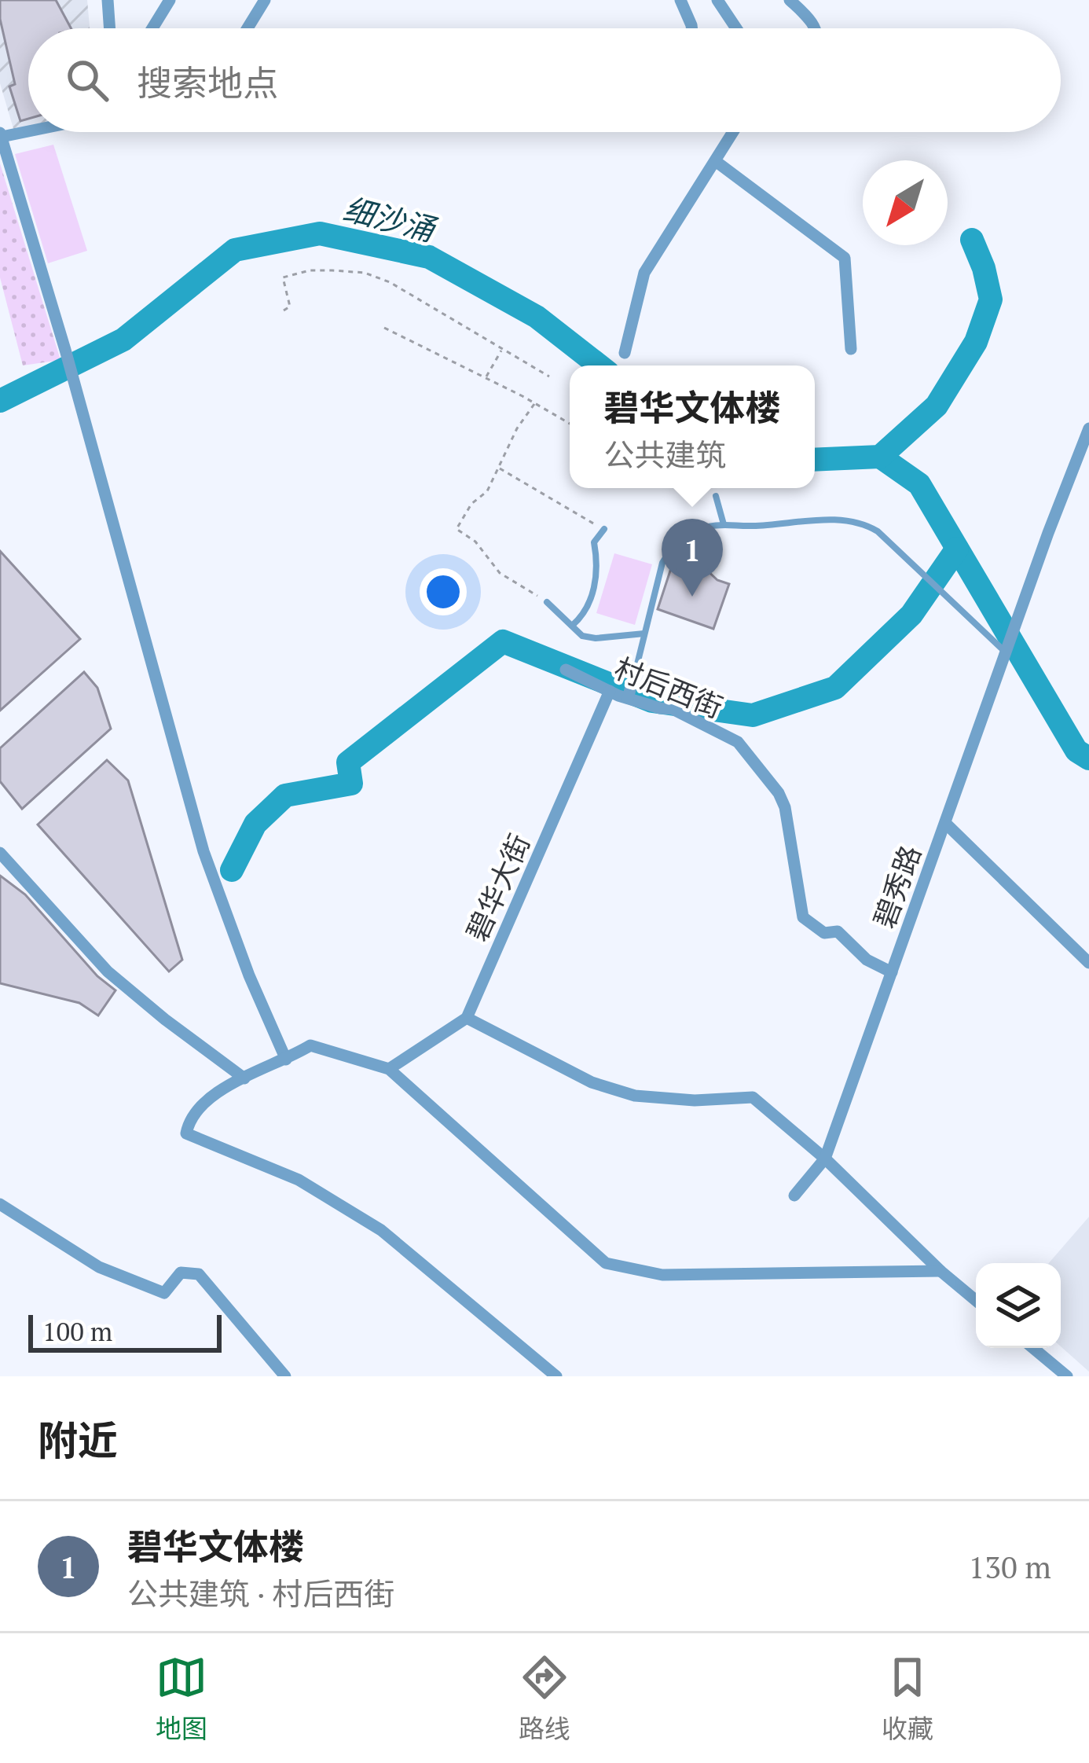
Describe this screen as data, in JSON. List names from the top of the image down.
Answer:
{
  "streets": {
    "street": ["村后西街", "碧秀路", "碧华大街"]
  },
  "crossings": [
    ["村后西街", "碧秀路"],
    ["村后西街", "碧华大街"]
  ],
  "water": ["细沙涌"],
  "scale_bar": "100 m",
  "north": "bottom left",
  "page": {
    "search": "搜索地点",
    "popup": ["碧华文体楼", "公共建筑"],
    "pins": "1",
    "scale": "100 m",
    "heading": "附近",
    "list": [
      {
        "mark": "1",
        "name": "碧华文体楼",
        "note": "公共建筑 · 村后西街",
        "value": "130 m"
      }
    ],
    "nav": ["地图", "路线", "收藏"]
  }
}
